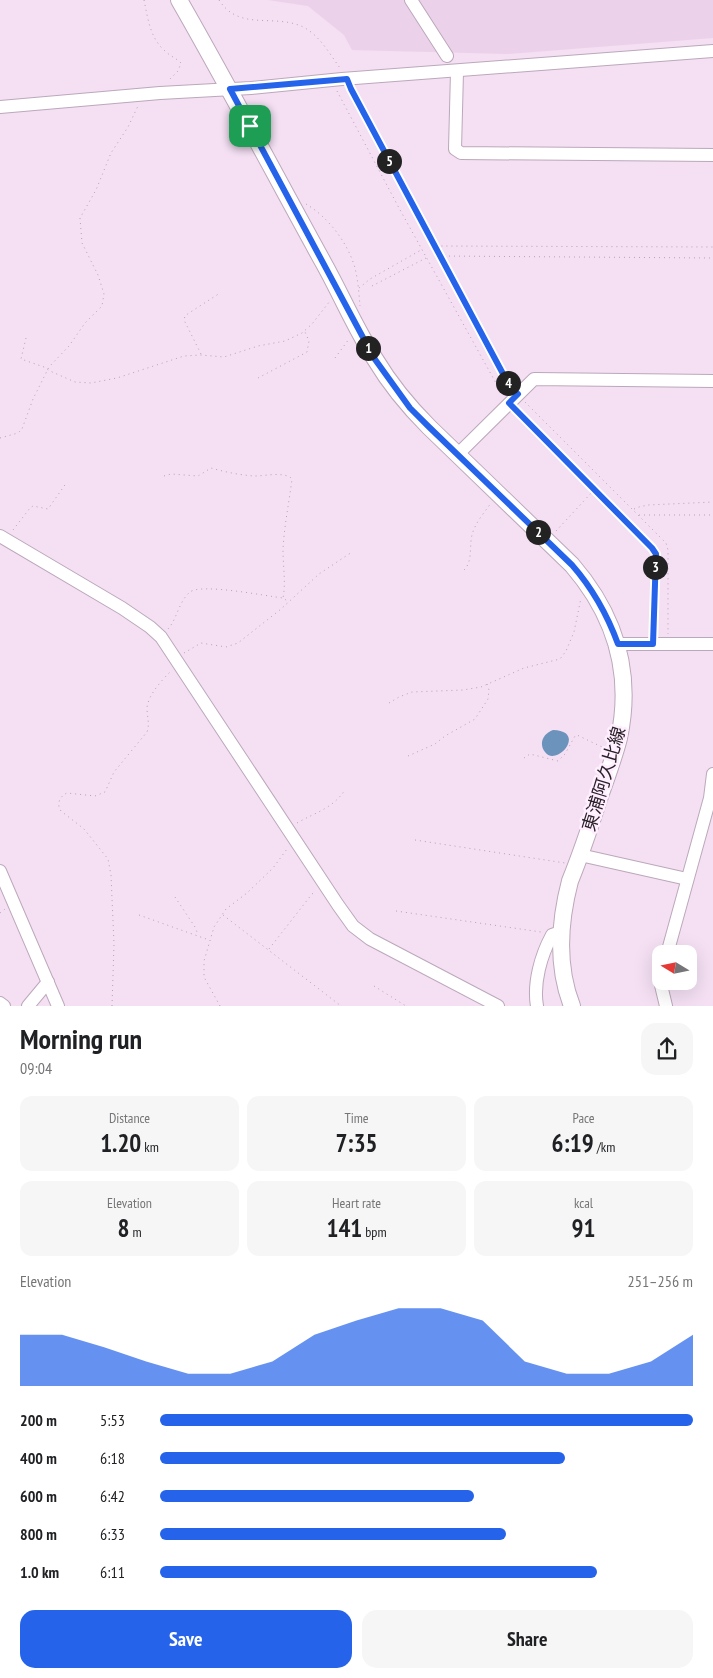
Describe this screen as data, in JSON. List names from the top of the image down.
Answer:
{
  "streets": {
    "main road": ["東浦阿久比線"]
  },
  "north": "left",
  "page": {
    "pins": [
      "5",
      "1",
      "4",
      "2",
      "3"
    ],
    "heading": ["Morning run", "09:04"],
    "stats": [
      ["Distance", "1.20 km"],
      ["Time", "7:35"],
      ["Pace", "6:19 /km"],
      ["Elevation", "8 m"],
      ["Heart rate", "141 bpm"],
      ["kcal", "91"]
    ],
    "chart": ["Elevation", "251–256 m"],
    "list": [
      {
        "name": "200 m",
        "note": "5:53"
      },
      {
        "name": "400 m",
        "note": "6:18"
      },
      {
        "name": "600 m",
        "note": "6:42"
      },
      {
        "name": "800 m",
        "note": "6:33"
      },
      {
        "name": "1.0 km",
        "note": "6:11"
      }
    ],
    "buttons": ["Save", "Share"]
  }
}
